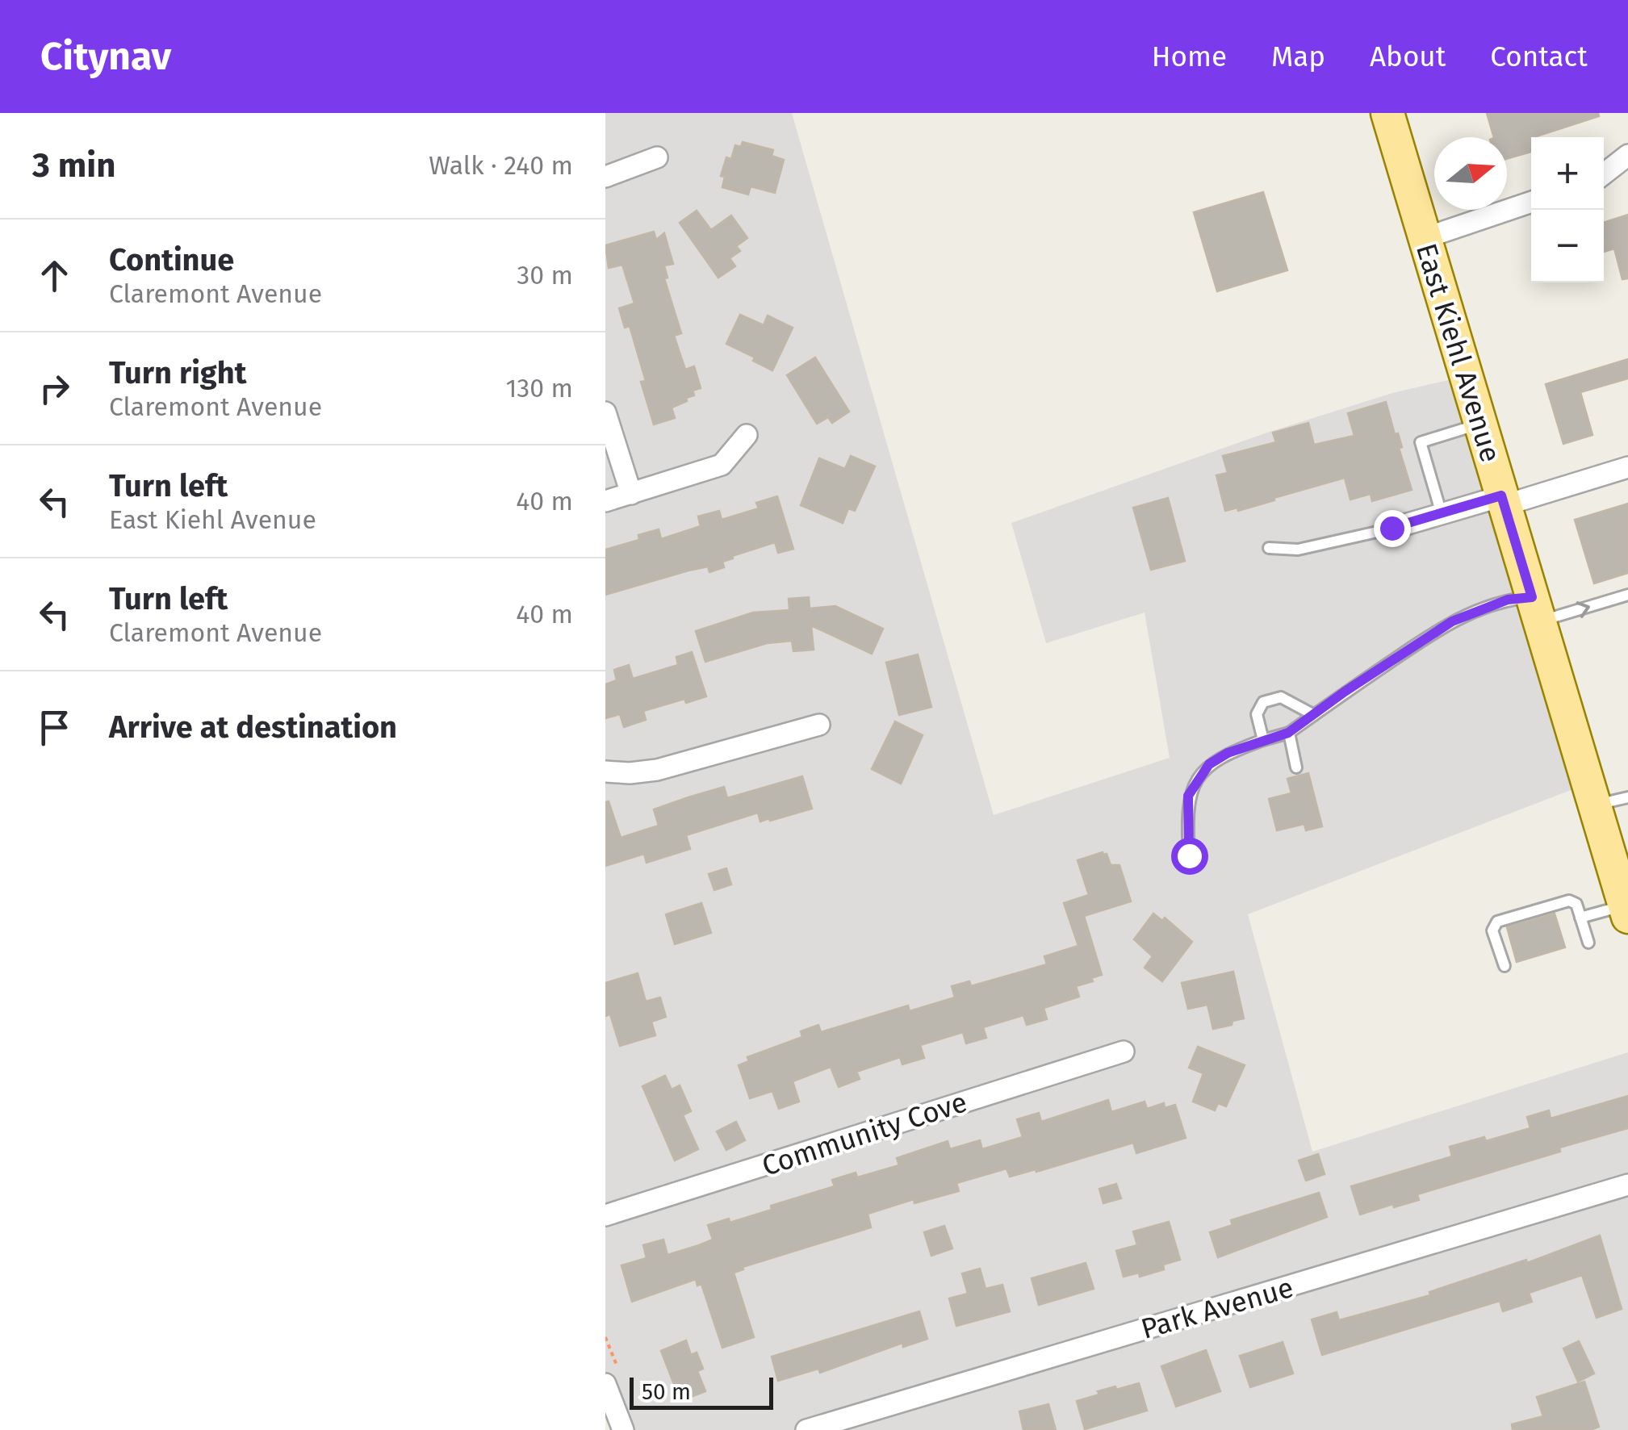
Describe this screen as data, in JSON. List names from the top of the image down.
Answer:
{
  "streets": {
    "main road": ["East Kiehl Avenue"],
    "street": ["Community Cove", "Park Avenue"]
  },
  "scale_bar": "50 m",
  "north": "right",
  "page": {
    "header": "Citynav",
    "nav": [
      "Home",
      "Map",
      "About",
      "Contact"
    ],
    "heading": ["3 min", "Walk · 240 m"],
    "map_buttons": ["+", "−"],
    "list": [
      ["Continue", "Claremont Avenue", "30 m"],
      ["Turn right", "Claremont Avenue", "130 m"],
      ["Turn left", "East Kiehl Avenue", "40 m"],
      ["Turn left", "Claremont Avenue", "40 m"],
      "Arrive at destination"
    ],
    "scale": "50 m"
  }
}
